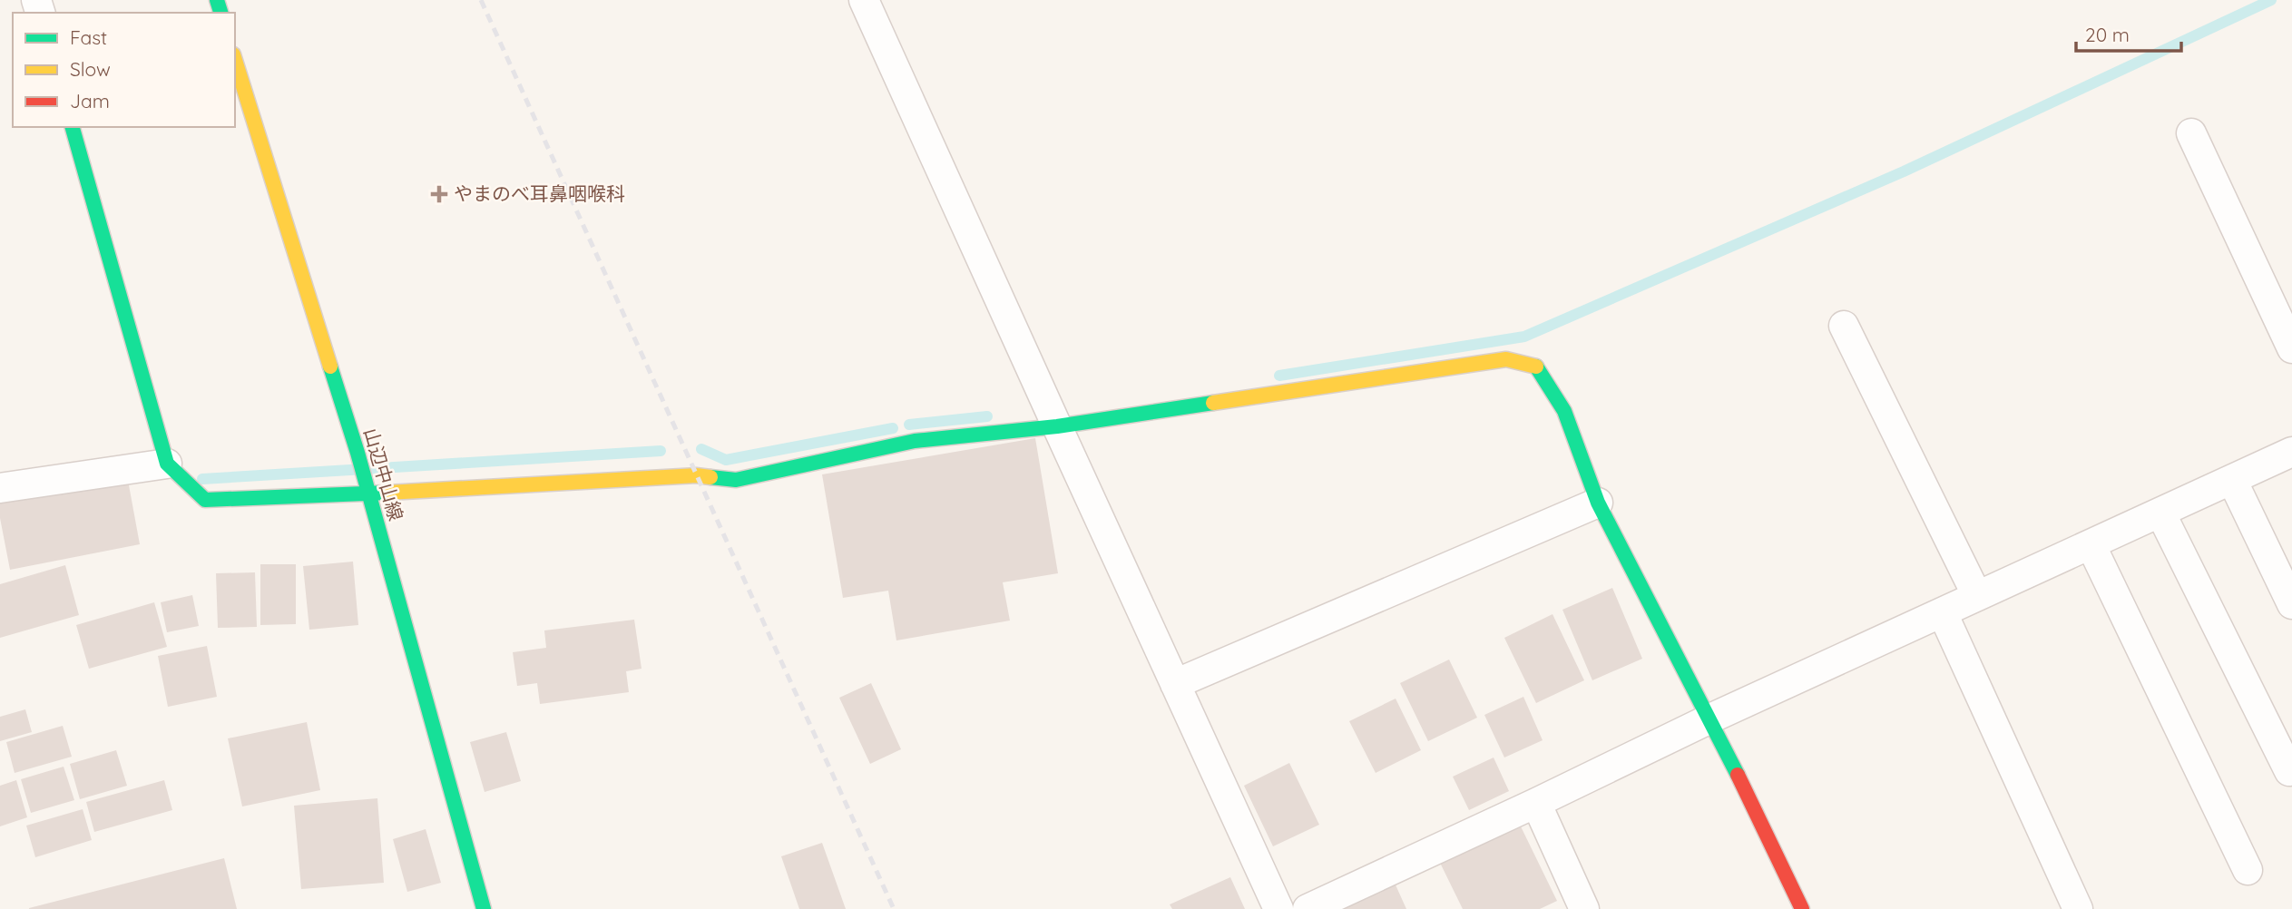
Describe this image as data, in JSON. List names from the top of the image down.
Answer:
{
  "streets": {
    "street": ["山辺中山線"]
  },
  "places": {
    "health": ["やまのべ耳鼻咽喉科"]
  },
  "legend": ["Fast", "Slow", "Jam"],
  "scale_bar": "20 m"
}
